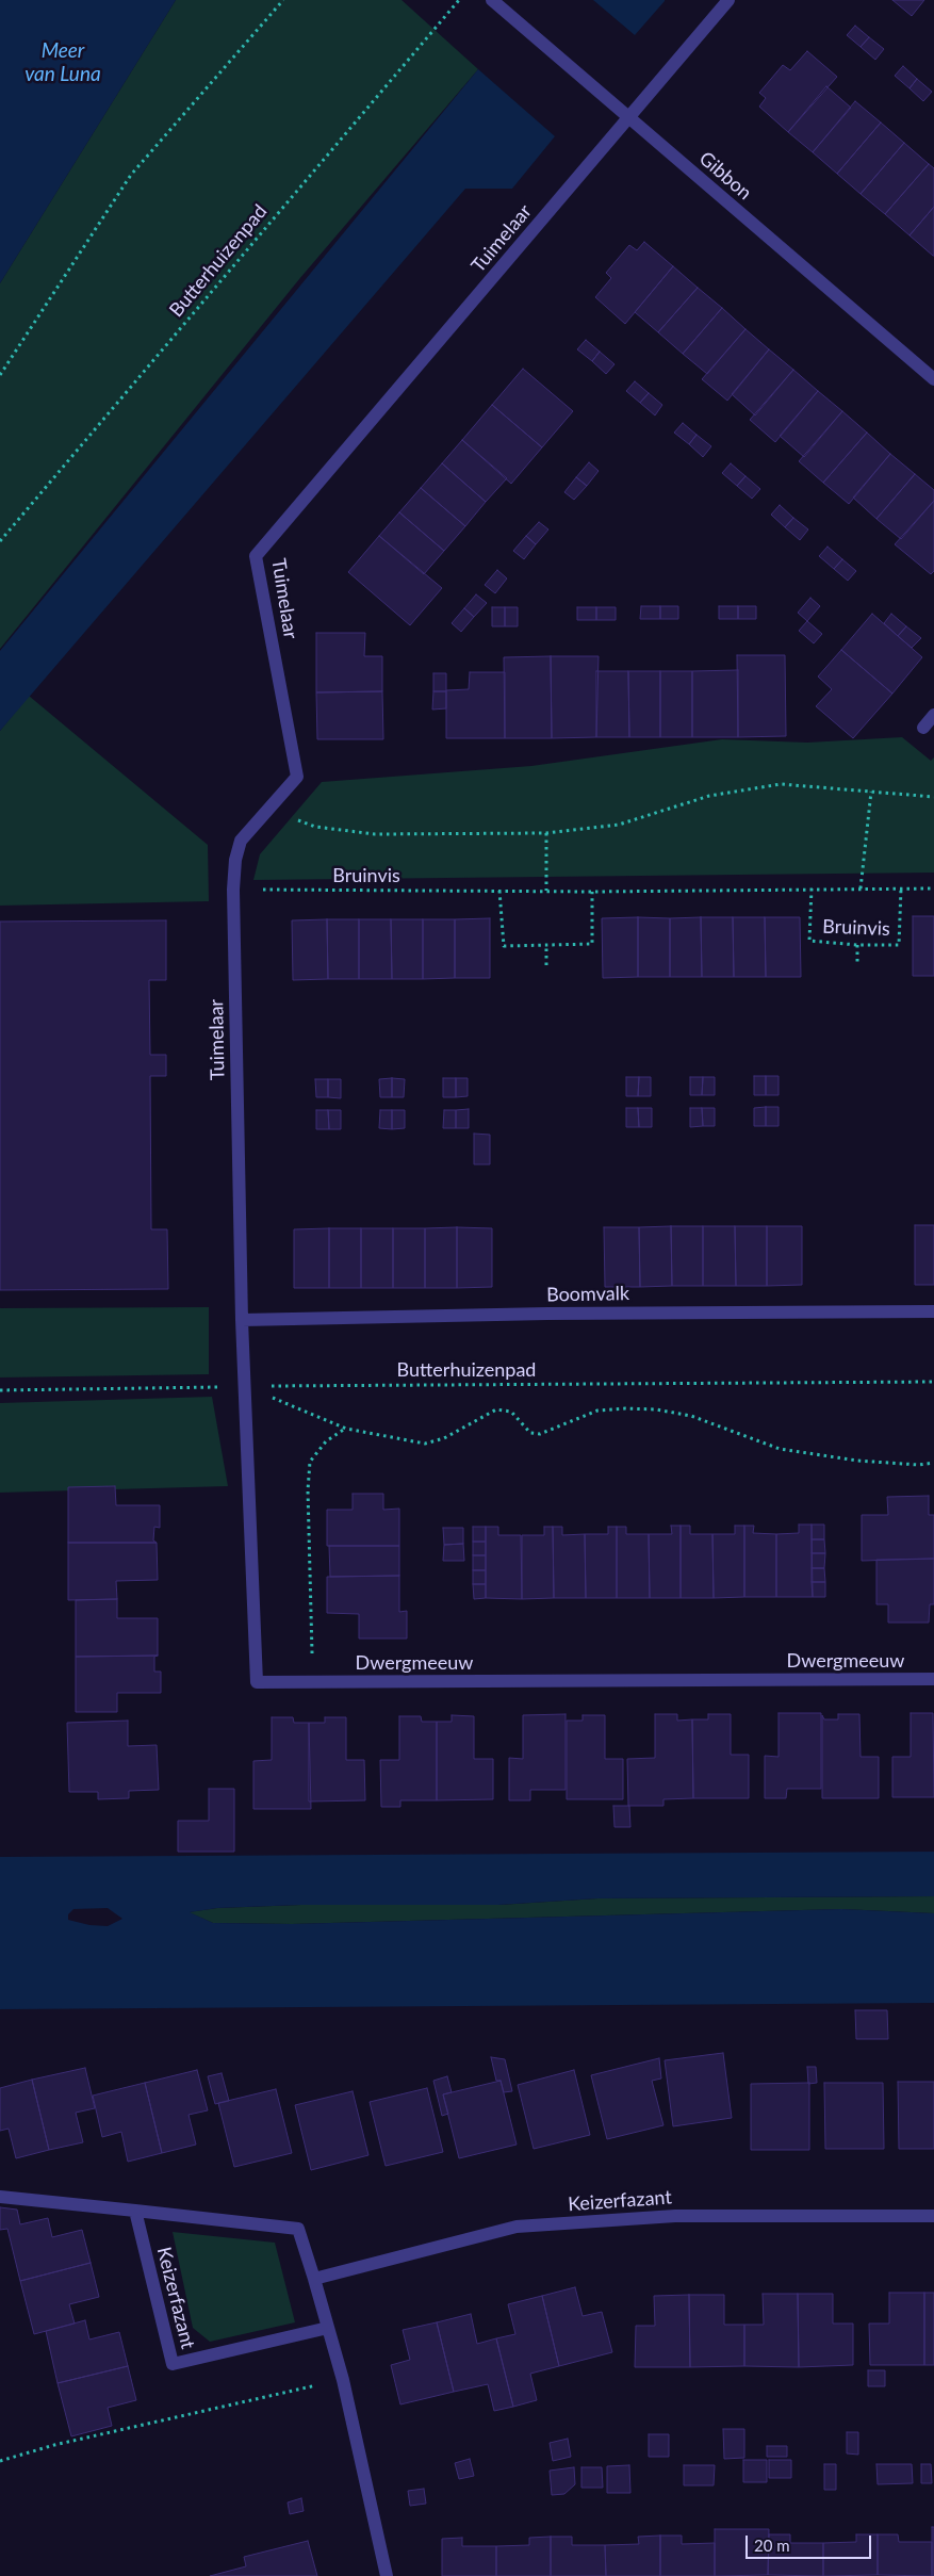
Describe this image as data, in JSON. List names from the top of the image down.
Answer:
{
  "streets": {
    "street": [
      "Gibbon",
      "Tuimelaar",
      "Boomvalk",
      "Dwergmeeuw",
      "Keizerfazant"
    ],
    "path": ["Butterhuizenpad", "Bruinvis"]
  },
  "crossings": [
    ["Gibbon", "Tuimelaar"],
    ["Tuimelaar", "Bruinvis"],
    ["Tuimelaar", "Boomvalk"],
    ["Tuimelaar", "Dwergmeeuw"],
    ["Butterhuizenpad", "Dwergmeeuw"],
    ["Boomvalk", "Dwergmeeuw"]
  ],
  "water": ["Meer van Luna"],
  "scale_bar": "20 m"
}
